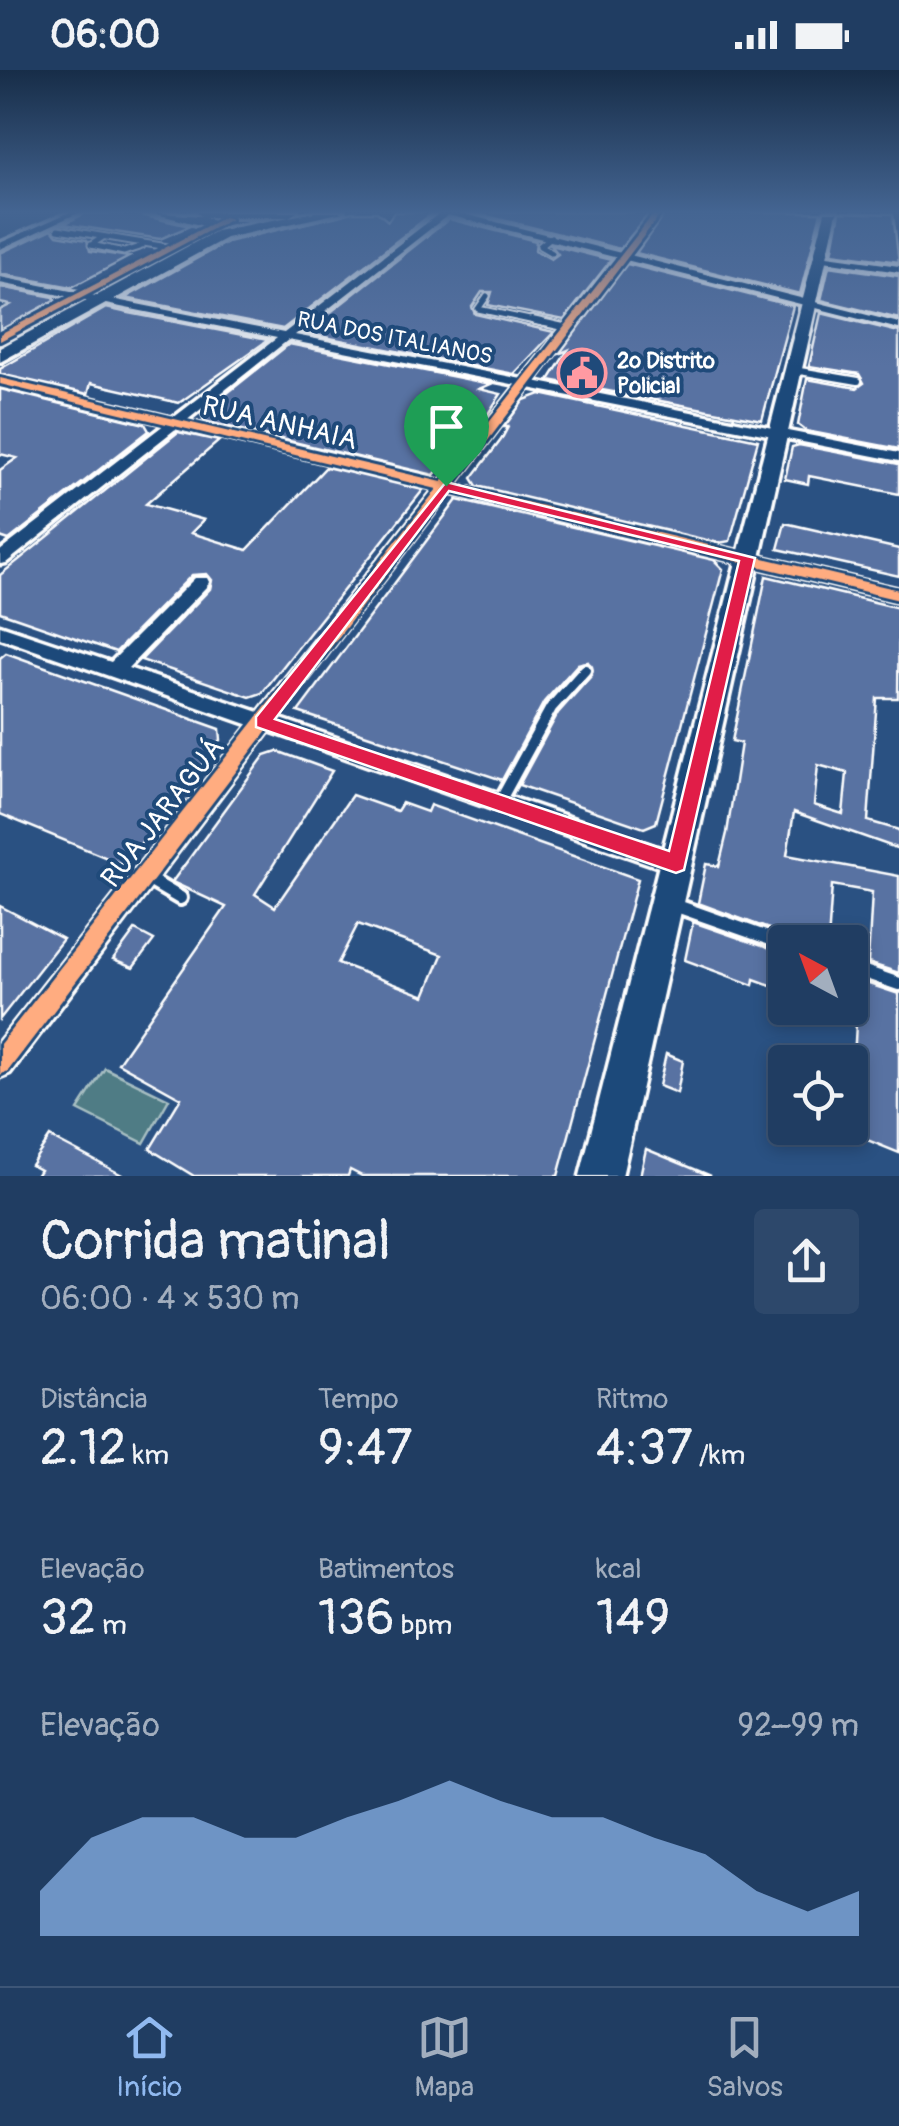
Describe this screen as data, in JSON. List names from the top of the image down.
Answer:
{
  "streets": {
    "street": ["RUA DOS ITALIANOS", "RUA ANHAIA", "RUA JARAGUÁ"]
  },
  "crossings": [
    ["RUA DOS ITALIANOS", "RUA JARAGUÁ"],
    ["RUA ANHAIA", "RUA JARAGUÁ"]
  ],
  "places": {
    "public building": ["2º Distrito Policial"]
  },
  "north": "top left",
  "page": {
    "status": "06:00",
    "heading": ["Corrida matinal", "06:00 · 4 × 530 m"],
    "stats": [
      ["Distância", "2.12 km"],
      ["Tempo", "9:47"],
      ["Ritmo", "4:37 /km"],
      ["Elevação", "32 m"],
      ["Batimentos", "136 bpm"],
      ["kcal", "149"]
    ],
    "chart": ["Elevação", "92–99 m"],
    "tabs": ["Início", "Mapa", "Salvos"]
  }
}
